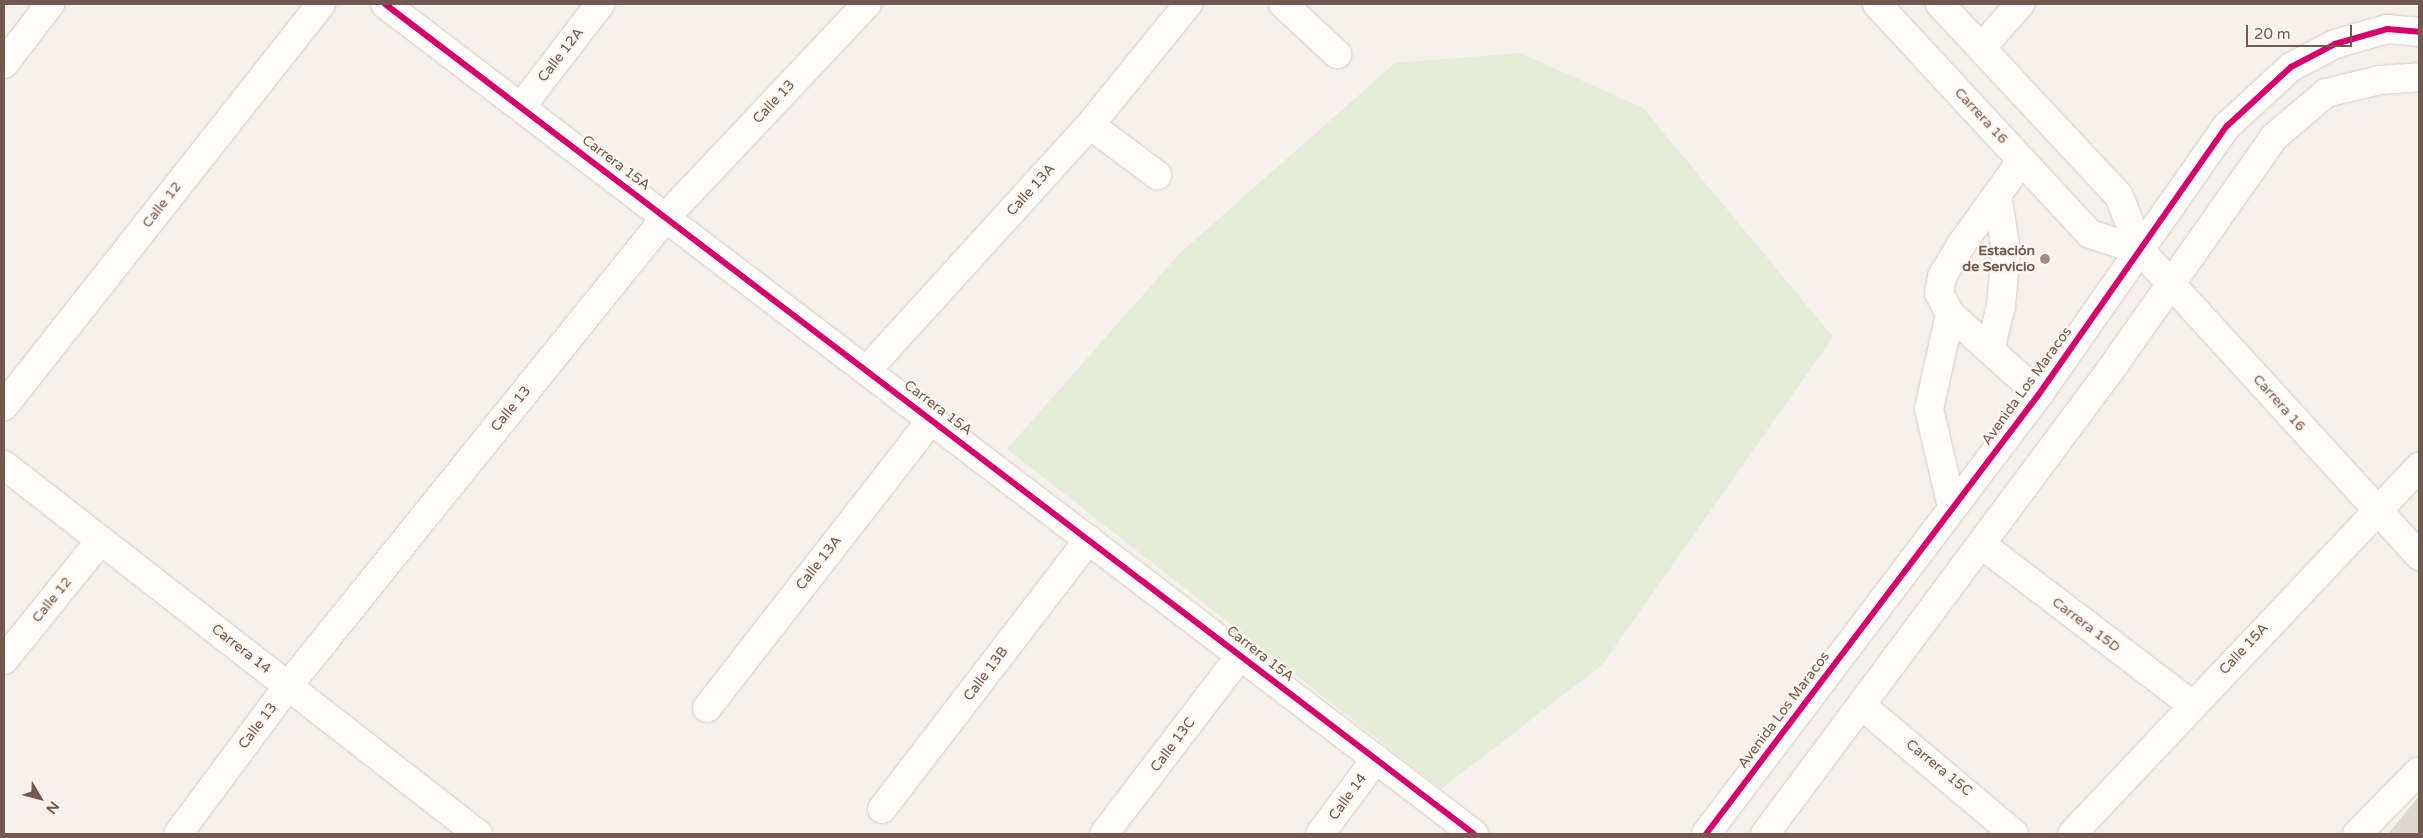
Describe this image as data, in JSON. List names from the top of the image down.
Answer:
{
  "streets": {
    "street": [
      "Calle 12A",
      "Calle 13",
      "Carrera 16",
      "Carrera 15A",
      "Calle 13A",
      "Calle 12",
      "Avenida Los Maracos",
      "Carrera 15D",
      "Carrera 14",
      "Calle 15A",
      "Calle 13B",
      "Calle 13C",
      "Carrera 15C",
      "Calle 14"
    ]
  },
  "crossings": [
    ["Calle 12A", "Carrera 15A"],
    ["Calle 13", "Carrera 15A"],
    ["Calle 13", "Carrera 14"],
    ["Carrera 16", "Avenida Los Maracos"],
    ["Carrera 16", "Calle 15A"],
    ["Carrera 15A", "Calle 13A"],
    ["Carrera 15A", "Calle 13B"],
    ["Carrera 15A", "Calle 13C"],
    ["Carrera 15A", "Calle 14"],
    ["Calle 12", "Carrera 14"],
    ["Carrera 15D", "Calle 15A"]
  ],
  "places": ["Estación de Servicio"],
  "scale_bar": "20 m",
  "north": "bottom right"
}
